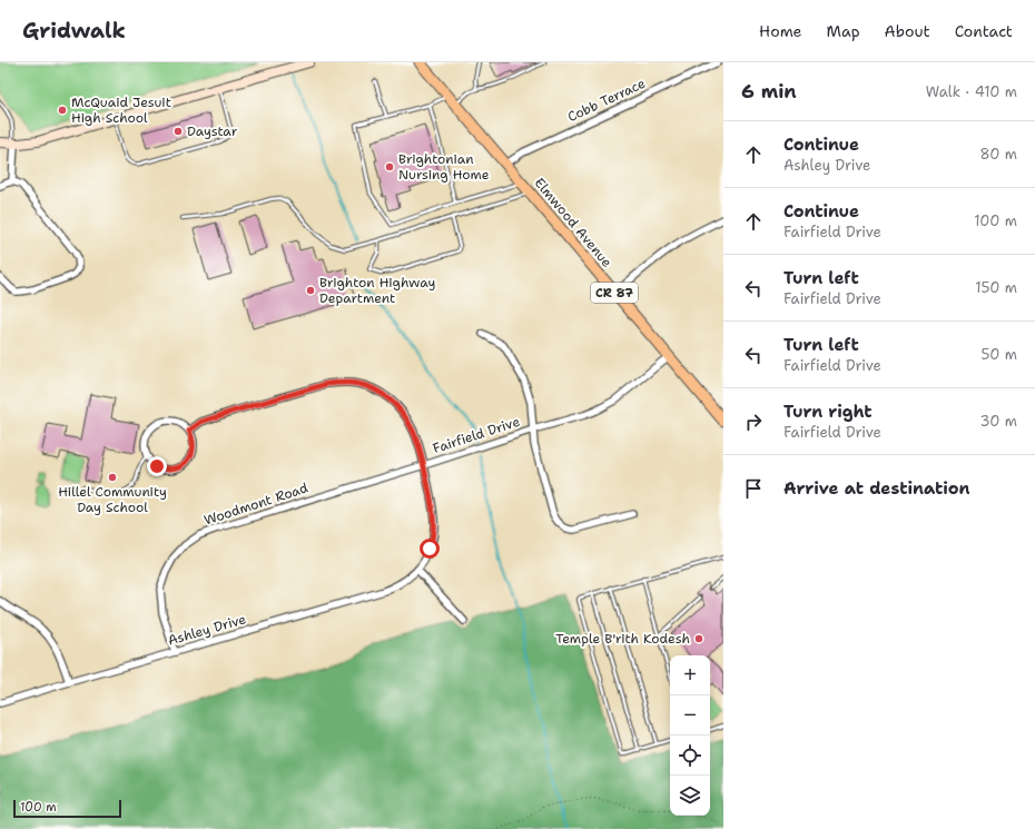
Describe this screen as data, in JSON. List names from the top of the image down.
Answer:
{
  "streets": {
    "main road": ["Elmwood Avenue", "CR 87"],
    "street": [
      "Cobb Terrace",
      "Fairfield Drive",
      "Woodmont Road",
      "Ashley Drive"
    ]
  },
  "crossings": [
    ["Cobb Terrace", "Elmwood Avenue"],
    ["Elmwood Avenue", "Fairfield Drive"],
    ["Fairfield Drive", "Woodmont Road"],
    ["Fairfield Drive", "Ashley Drive"],
    ["Woodmont Road", "Ashley Drive"]
  ],
  "places": [
    "McQuaid Jesuit High School",
    "Daystar",
    "Brightonian Nursing Home",
    "Brighton Highway Department",
    "Hillel Community Day School",
    "Temple B'rith Kodesh"
  ],
  "scale_bar": "100 m",
  "page": {
    "header": "Gridwalk",
    "nav": [
      "Home",
      "Map",
      "About",
      "Contact"
    ],
    "heading": ["6 min", "Walk · 410 m"],
    "list": [
      ["Continue", "Ashley Drive", "80 m"],
      ["Continue", "Fairfield Drive", "100 m"],
      ["Turn left", "Fairfield Drive", "150 m"],
      ["Turn left", "Fairfield Drive", "50 m"],
      ["Turn right", "Fairfield Drive", "30 m"],
      "Arrive at destination"
    ],
    "map_buttons": ["+", "−"],
    "scale": "100 m"
  }
}
